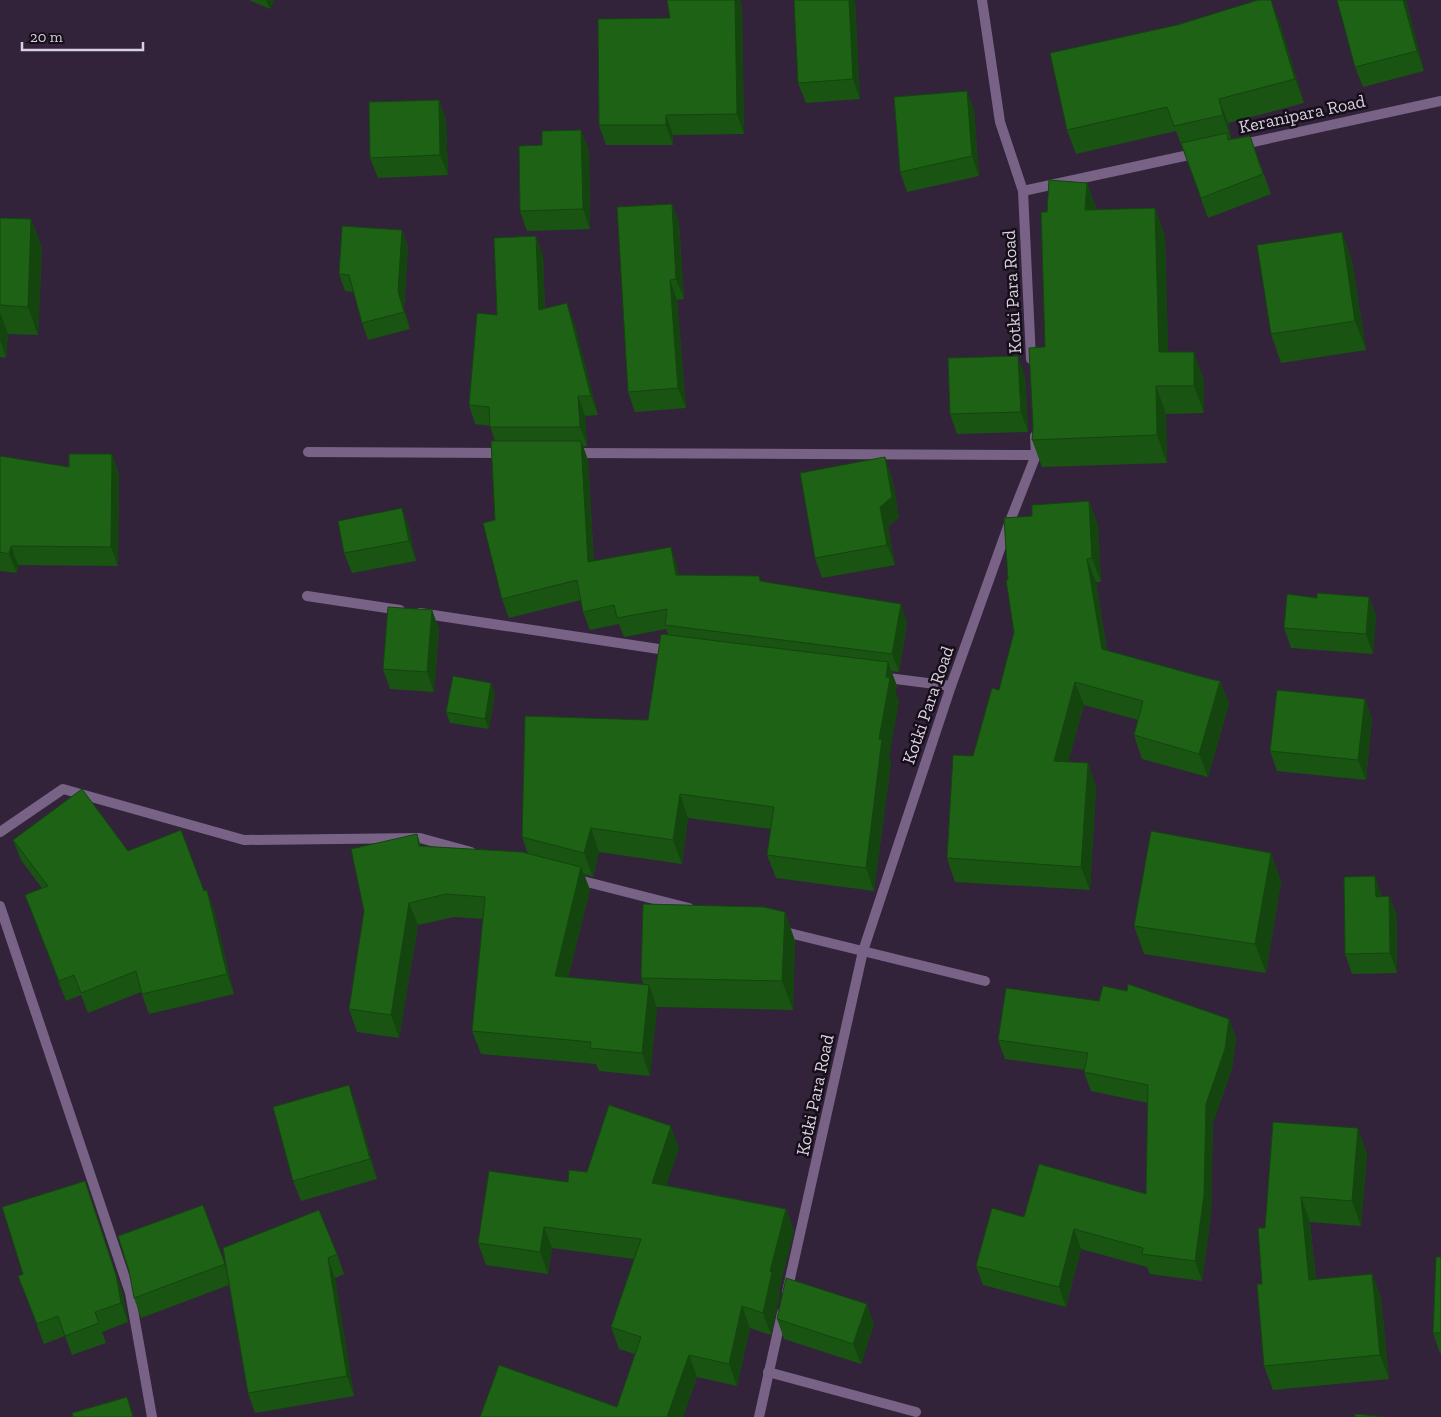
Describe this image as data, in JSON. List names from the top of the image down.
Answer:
{
  "streets": {
    "street": ["Keranipara Road", "Kotki Para Road"]
  },
  "scale_bar": "20 m"
}
